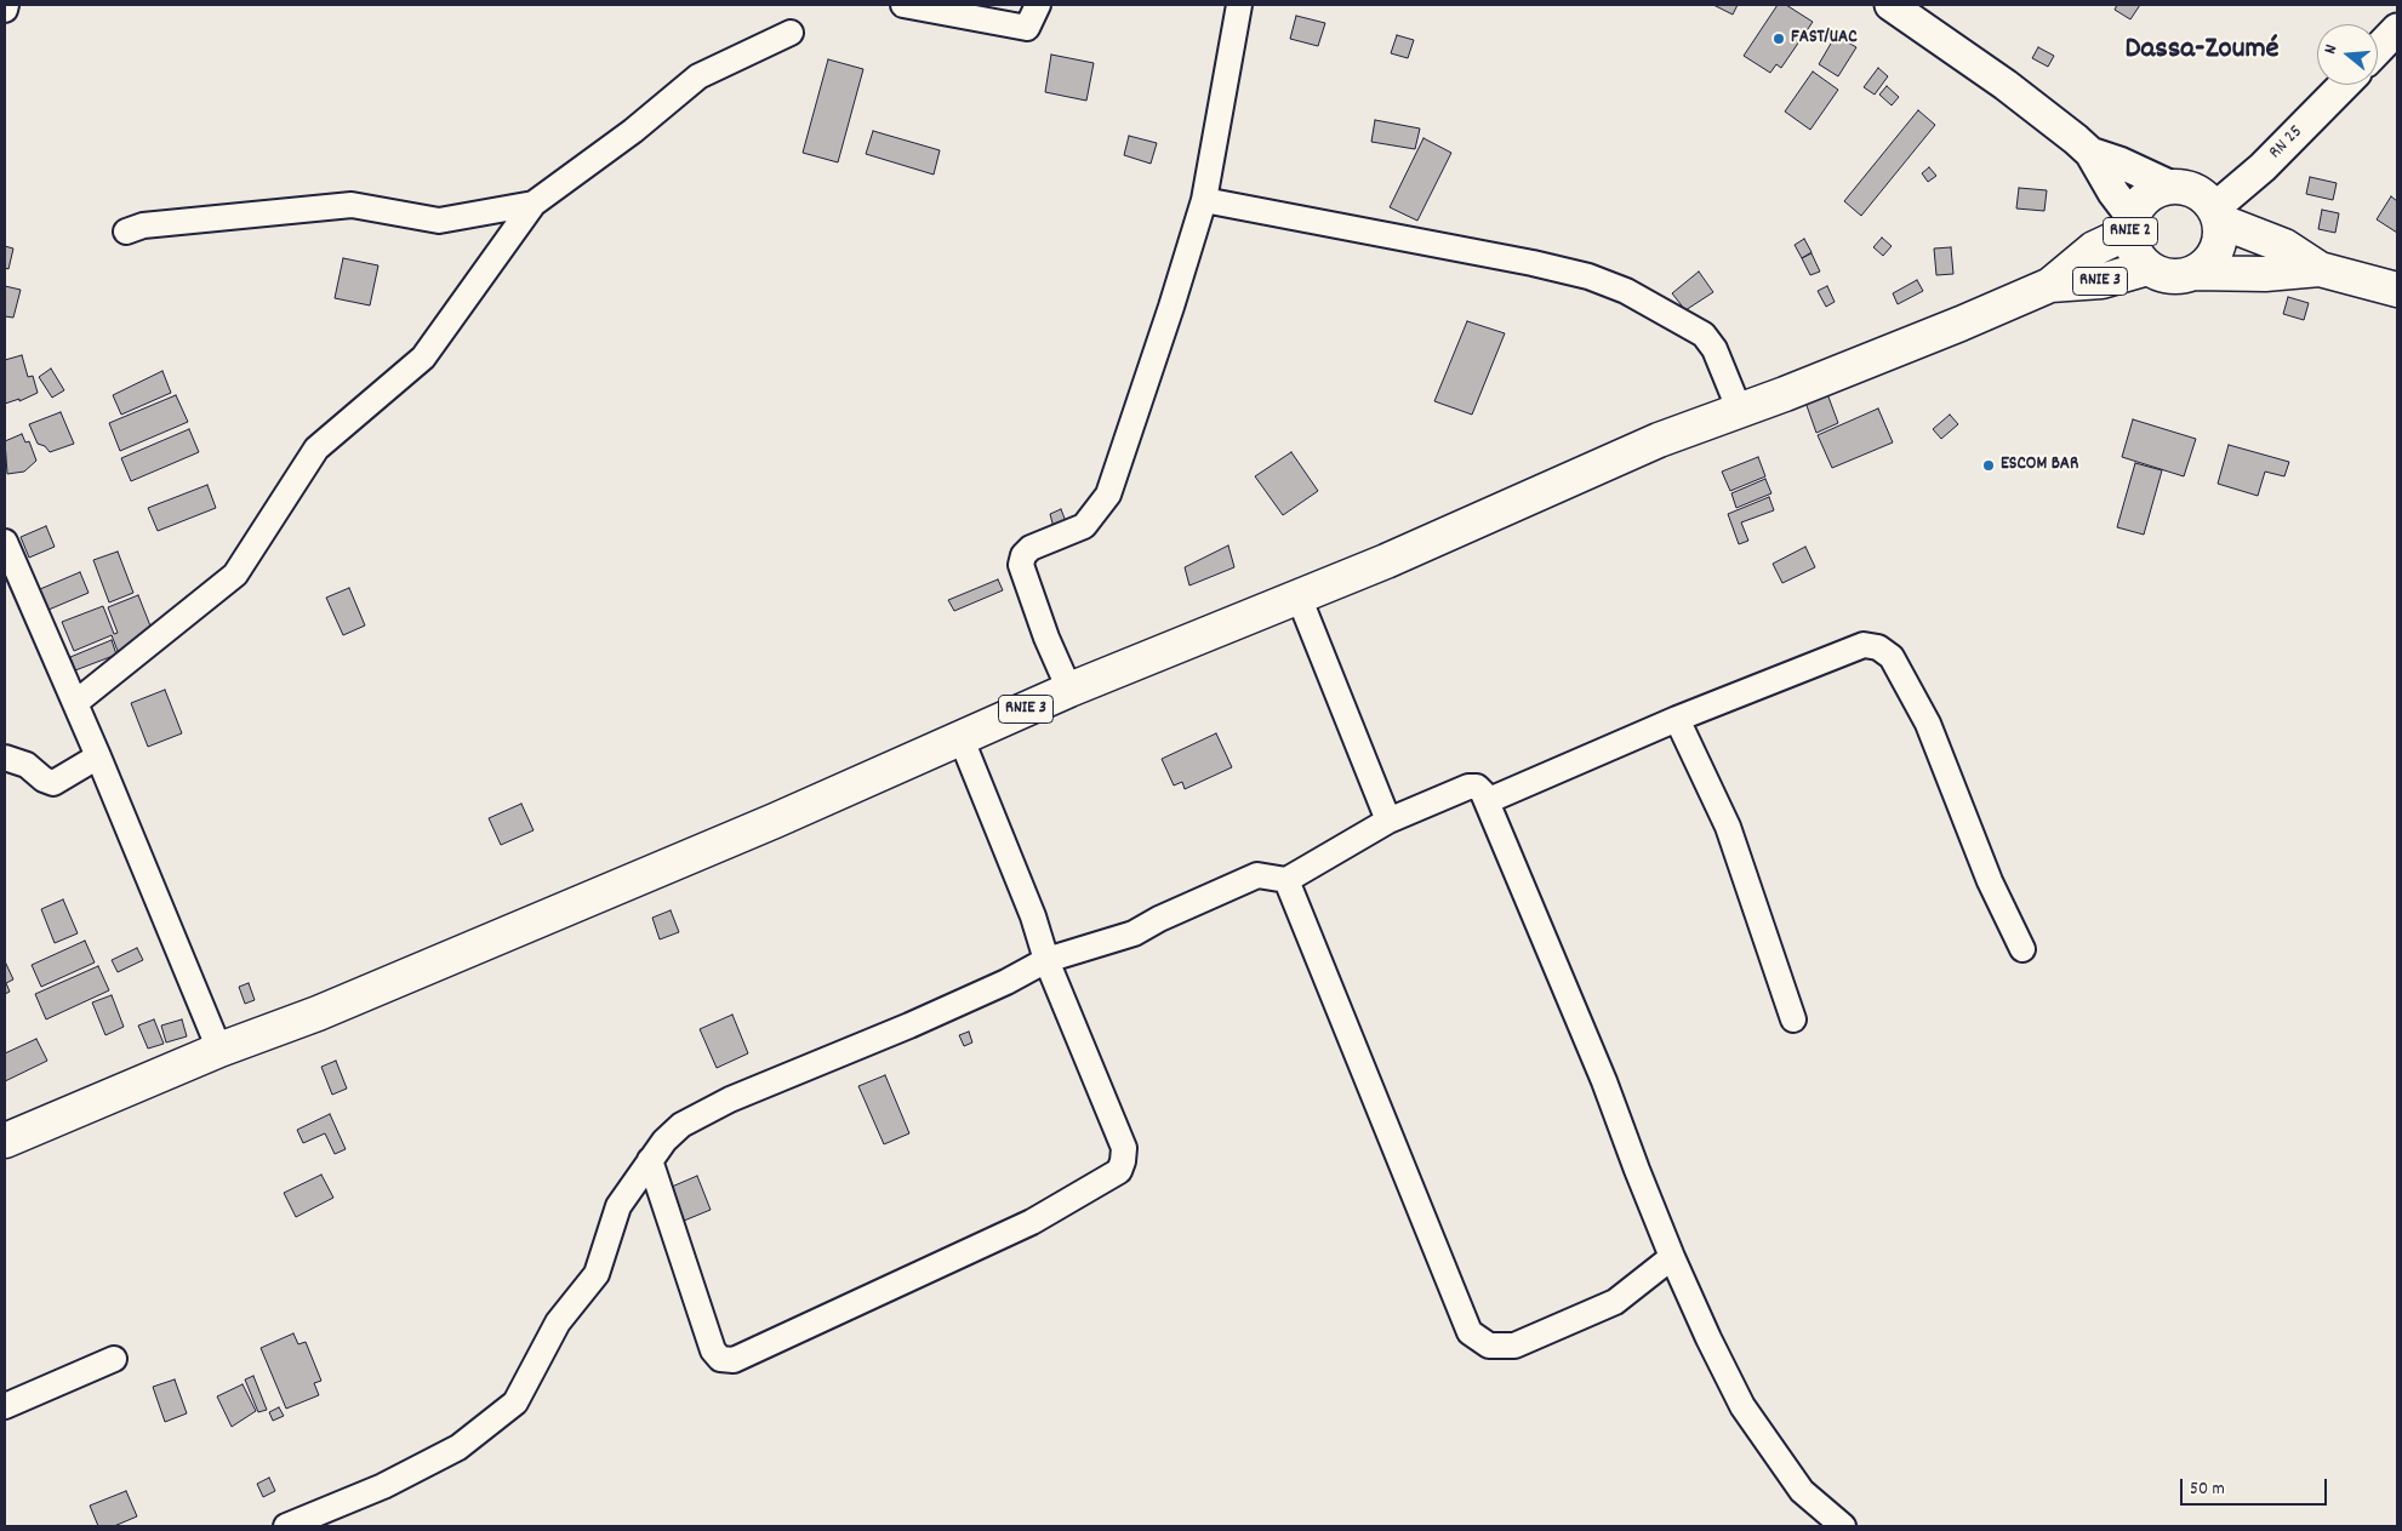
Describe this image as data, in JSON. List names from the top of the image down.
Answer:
{
  "streets": {
    "highway": ["RNIE 2", "RNIE 3"],
    "main road": ["RN 25"]
  },
  "crossings": [
    ["RN 25", "RNIE 2"],
    ["RN 25", "RNIE 3"],
    ["RNIE 2", "RNIE 3"]
  ],
  "districts": ["Dassa-Zoumé"],
  "places": ["FAST/UAC", "ESCOM BAR"],
  "scale_bar": "50 m",
  "north": "left"
}
